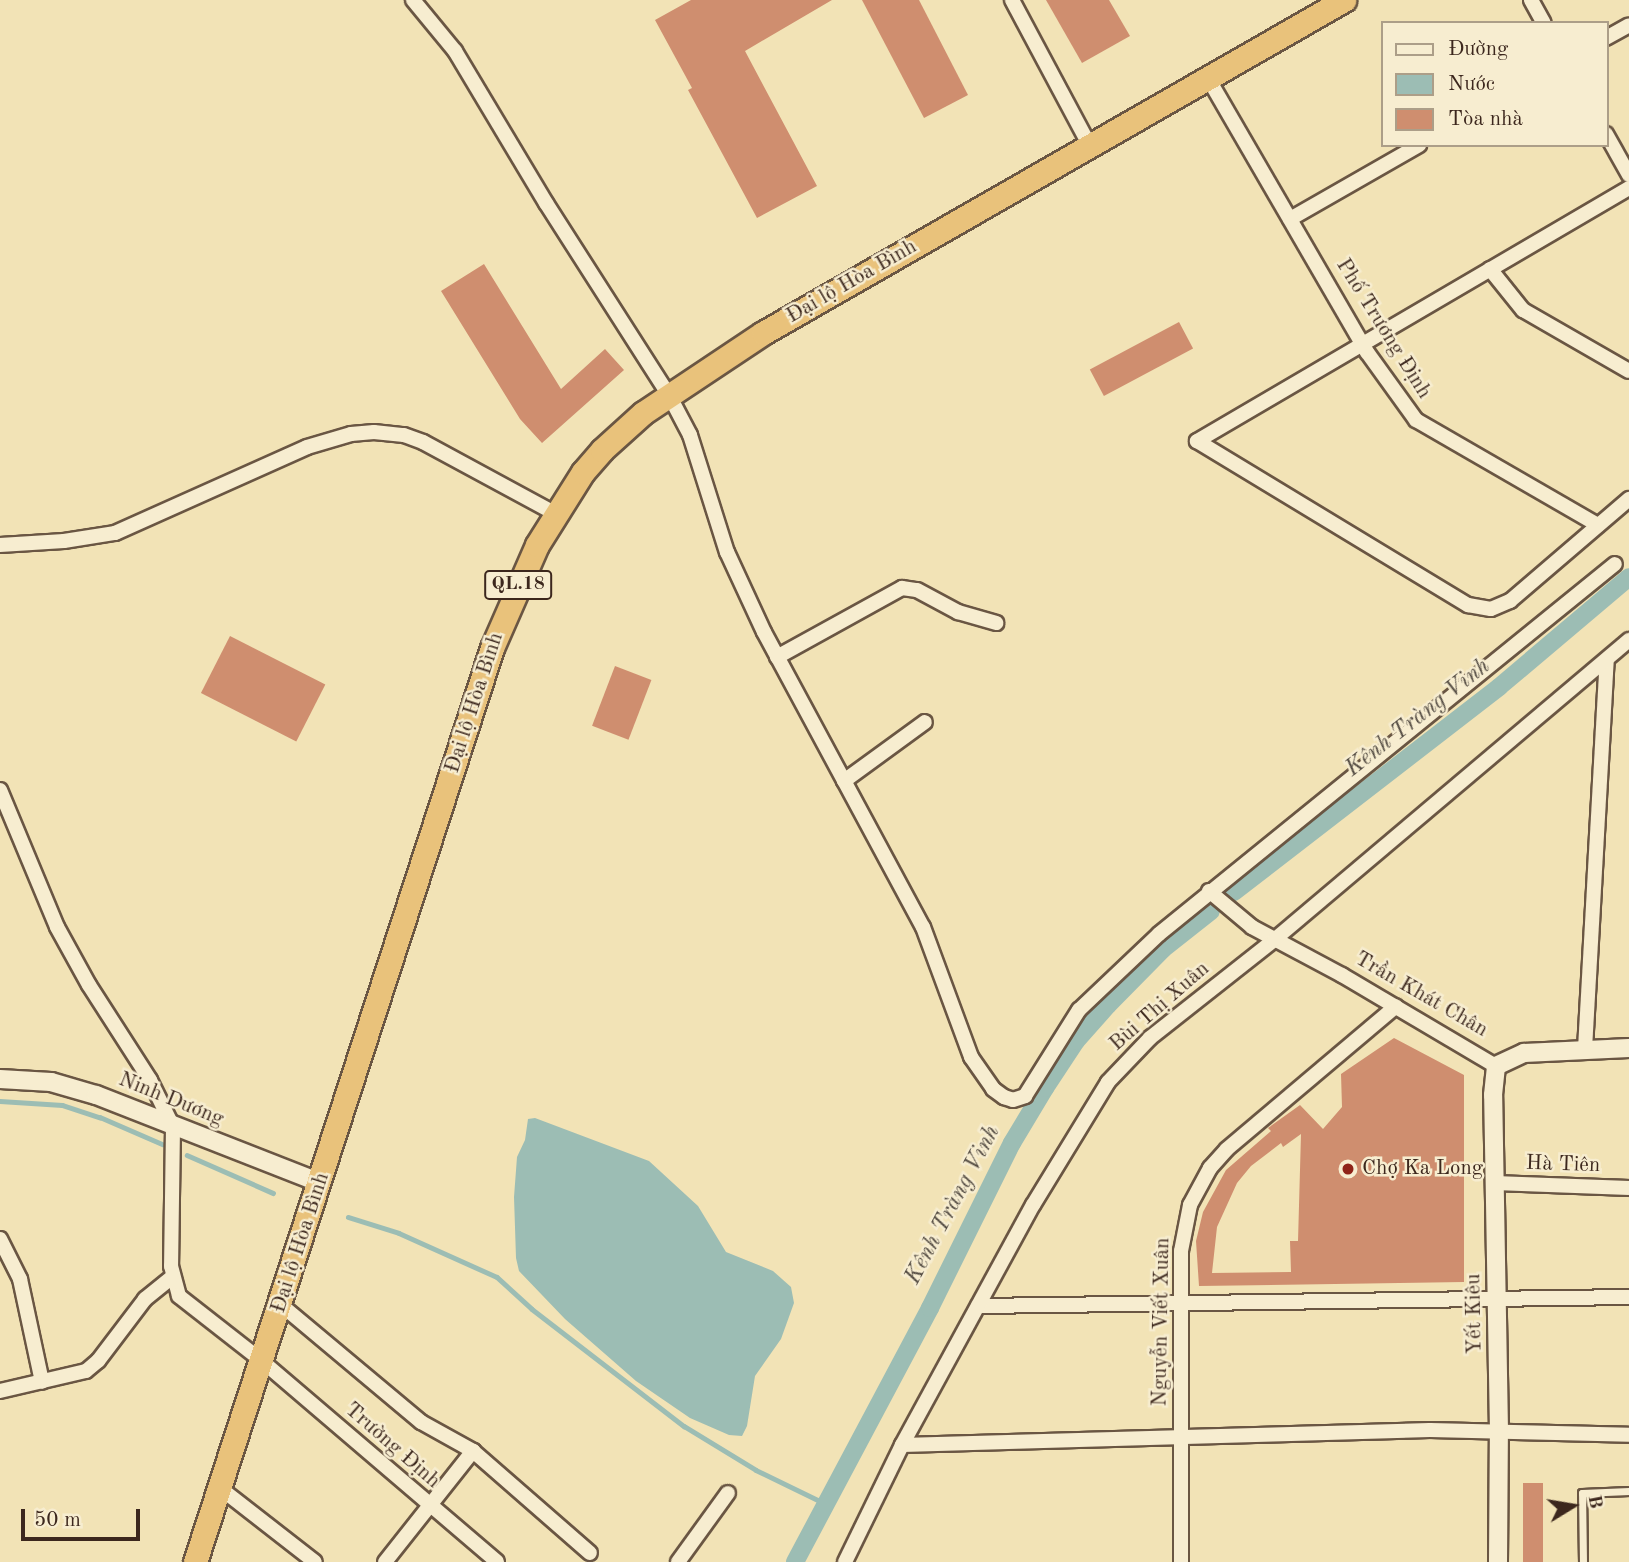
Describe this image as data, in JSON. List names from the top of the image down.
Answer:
{
  "streets": {
    "highway": ["Đại lộ Hòa Bình", "QL.18"],
    "street": [
      "Phố Trương Định",
      "Trần Khát Chân",
      "Bùi Thị Xuân",
      "Ninh Dương",
      "Hà Tiên",
      "Yết Kiêu",
      "Nguyễn Viết Xuân",
      "Trường Định"
    ]
  },
  "crossings": [
    ["Đại lộ Hòa Bình", "Phố Trương Định"],
    ["Đại lộ Hòa Bình", "Ninh Dương"],
    ["Đại lộ Hòa Bình", "Trường Định"],
    ["Trần Khát Chân", "Bùi Thị Xuân"],
    ["Trần Khát Chân", "Yết Kiêu"],
    ["Trần Khát Chân", "Nguyễn Viết Xuân"],
    ["Hà Tiên", "Yết Kiêu"]
  ],
  "water": ["Kênh Tràng Vinh"],
  "places": ["Chợ Ka Long"],
  "legend": ["Đường", "Nước", "Tòa nhà"],
  "scale_bar": "50 m",
  "north": "right"
}
